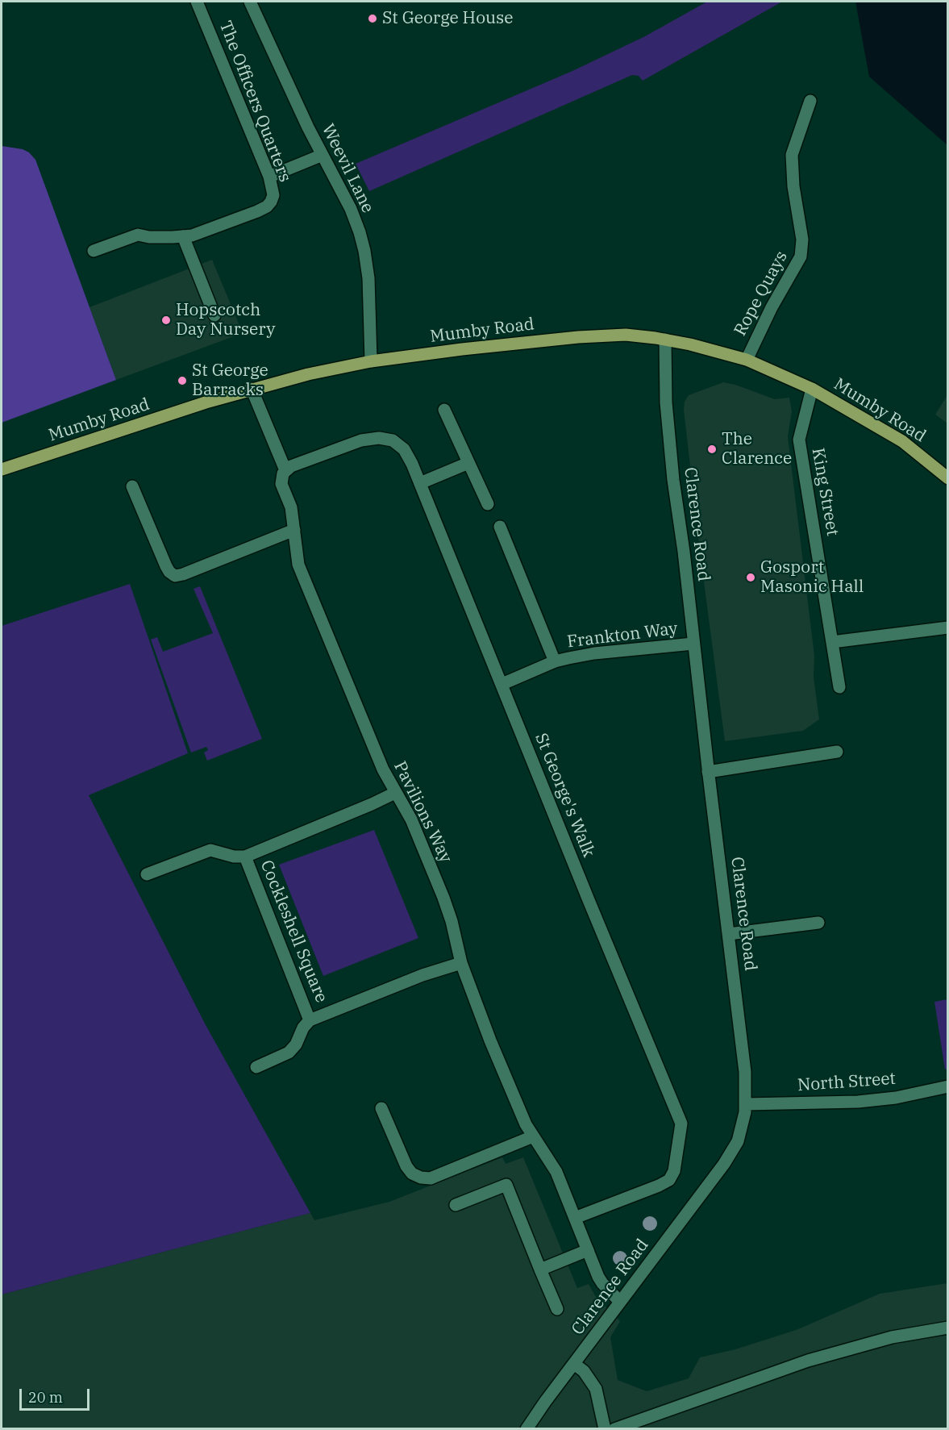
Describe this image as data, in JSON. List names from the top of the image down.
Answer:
{
  "streets": {
    "main road": ["Mumby Road"],
    "street": [
      "The Officers Quarters",
      "Weevil Lane",
      "Rope Quays",
      "King Street",
      "Clarence Road",
      "Frankton Way",
      "St George's Walk",
      "Pavilions Way",
      "Cockleshell Square",
      "North Street"
    ]
  },
  "crossings": [
    ["Weevil Lane", "Mumby Road"],
    ["Rope Quays", "Mumby Road"],
    ["Mumby Road", "King Street"],
    ["Mumby Road", "Clarence Road"],
    ["Mumby Road", "Pavilions Way"],
    ["Clarence Road", "Frankton Way"],
    ["Clarence Road", "Pavilions Way"],
    ["Clarence Road", "North Street"],
    ["Frankton Way", "St George's Walk"],
    ["St George's Walk", "Pavilions Way"],
    ["Pavilions Way", "Cockleshell Square"]
  ],
  "places": [
    "St George House",
    "Hopscotch Day Nursery",
    "St George Barracks",
    "The Clarence",
    "Gosport Masonic Hall"
  ],
  "scale_bar": "20 m"
}
